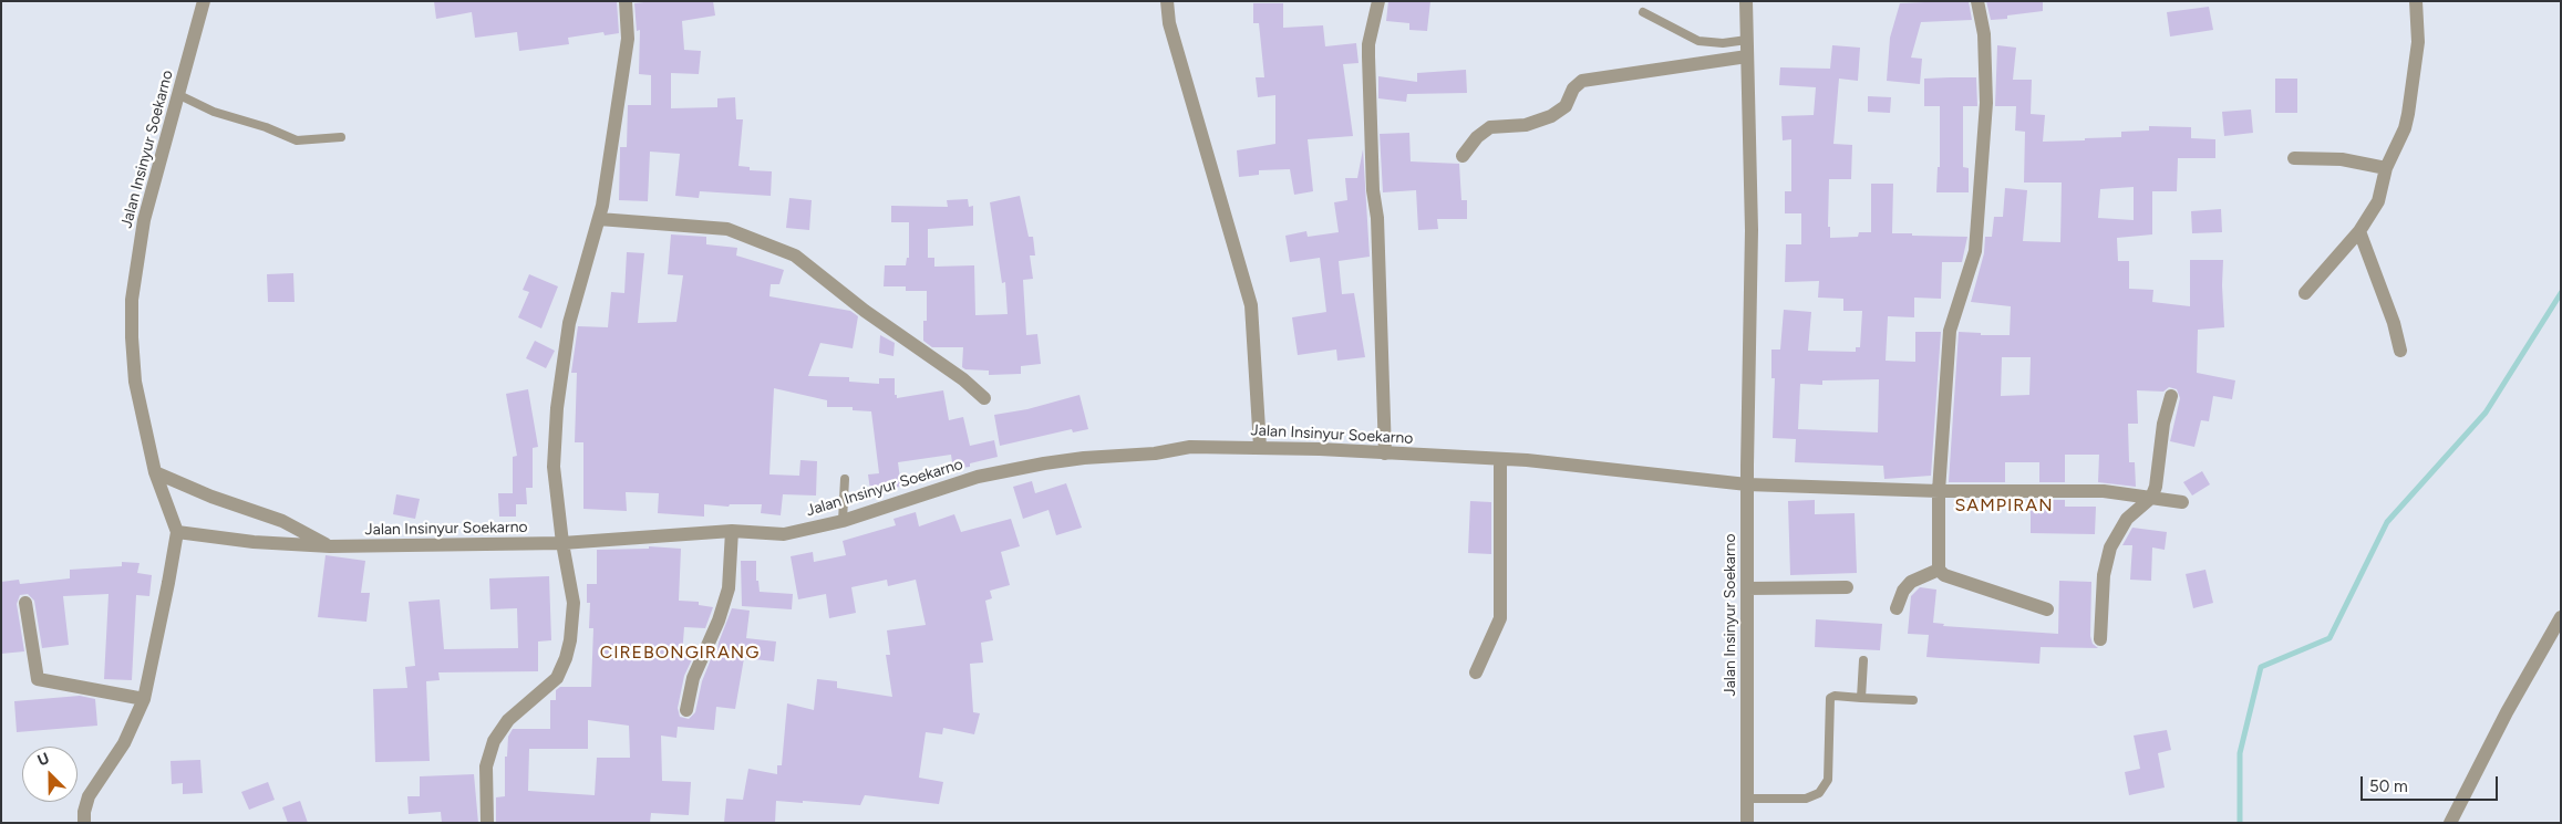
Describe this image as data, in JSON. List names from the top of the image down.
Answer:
{
  "streets": {
    "street": ["Jalan Insinyur Soekarno"]
  },
  "districts": ["SAMPIRAN", "CIREBONGIRANG"],
  "scale_bar": "50 m",
  "north": "top left"
}
